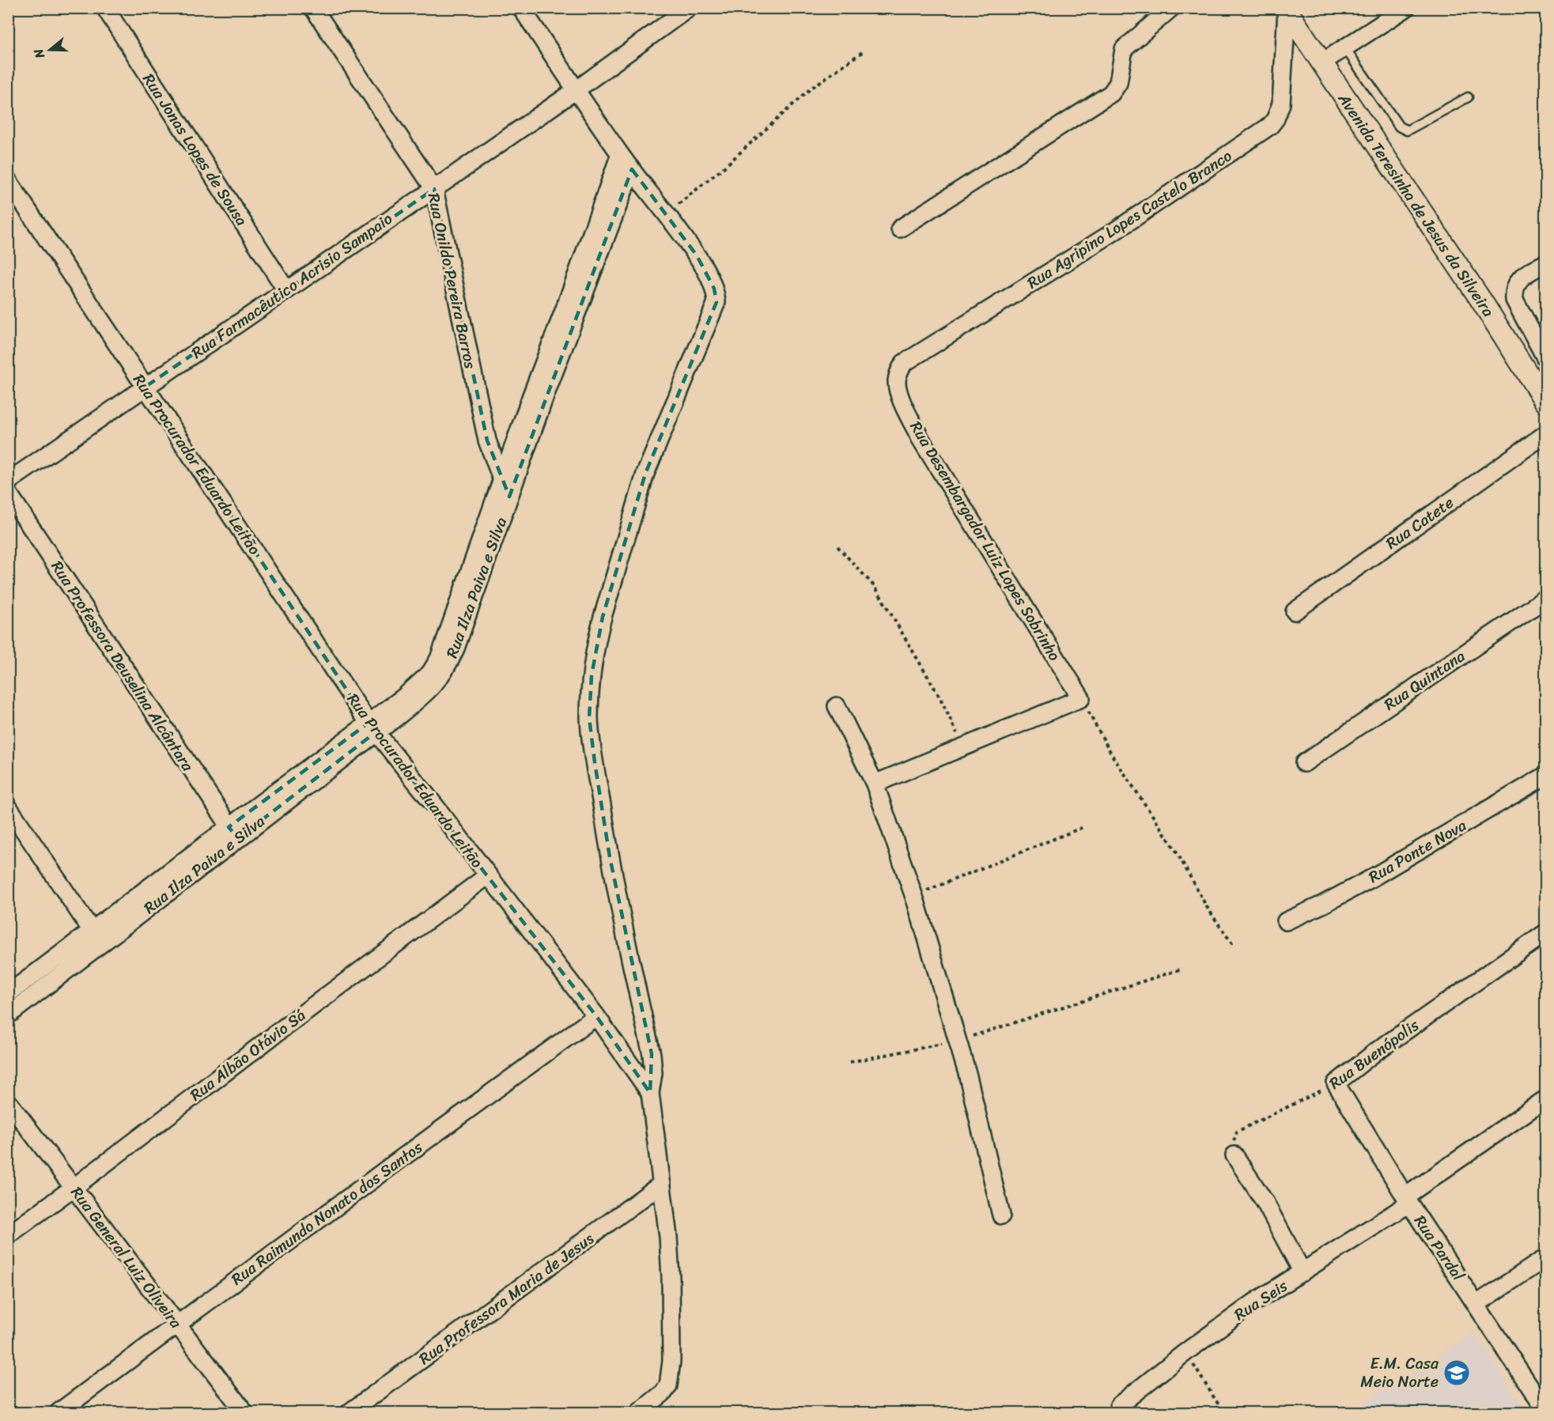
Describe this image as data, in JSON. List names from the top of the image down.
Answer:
{
  "streets": {
    "street": [
      "Rua Jonas Lopes de Sousa",
      "Avenida Teresinha de Jesus da Silveira",
      "Rua Agripino Lopes Castelo Branco",
      "Rua Onildo Pereira Barros",
      "Rua Farmacêutico Acrisio Sampaio",
      "Rua Procurador Eduardo Leitão",
      "Rua Catete",
      "Rua Desembargador Luiz Lopes Sobrinho",
      "Rua Ilza Paiva e Silva",
      "Rua Professora Deuselina Alcântara",
      "Rua Quintana",
      "Rua Ponte Nova",
      "Rua Buenópolis",
      "Rua Albão Otávio Sá",
      "Rua Raimundo Nonato dos Santos",
      "Rua Pardal",
      "Rua General Luiz Oliveira",
      "Rua Professora Maria de Jesus",
      "Rua Seis"
    ]
  },
  "crossings": [
    ["Rua Jonas Lopes de Sousa", "Rua Farmacêutico Acrisio Sampaio"],
    ["Avenida Teresinha de Jesus da Silveira", "Rua Agripino Lopes Castelo Branco"],
    ["Rua Agripino Lopes Castelo Branco", "Rua Desembargador Luiz Lopes Sobrinho"],
    ["Rua Onildo Pereira Barros", "Rua Farmacêutico Acrisio Sampaio"],
    ["Rua Onildo Pereira Barros", "Rua Ilza Paiva e Silva"],
    ["Rua Farmacêutico Acrisio Sampaio", "Rua Procurador Eduardo Leitão"],
    ["Rua Procurador Eduardo Leitão", "Rua Ilza Paiva e Silva"],
    ["Rua Procurador Eduardo Leitão", "Rua Albão Otávio Sá"],
    ["Rua Procurador Eduardo Leitão", "Rua Raimundo Nonato dos Santos"],
    ["Rua Procurador Eduardo Leitão", "Rua Professora Maria de Jesus"],
    ["Rua Ilza Paiva e Silva", "Rua Professora Deuselina Alcântara"],
    ["Rua Buenópolis", "Rua Pardal"],
    ["Rua Albão Otávio Sá", "Rua General Luiz Oliveira"],
    ["Rua Raimundo Nonato dos Santos", "Rua General Luiz Oliveira"],
    ["Rua Pardal", "Rua Seis"]
  ],
  "places": {
    "school or university": ["E.M. Casa Meio Norte"]
  },
  "north": "left"
}
